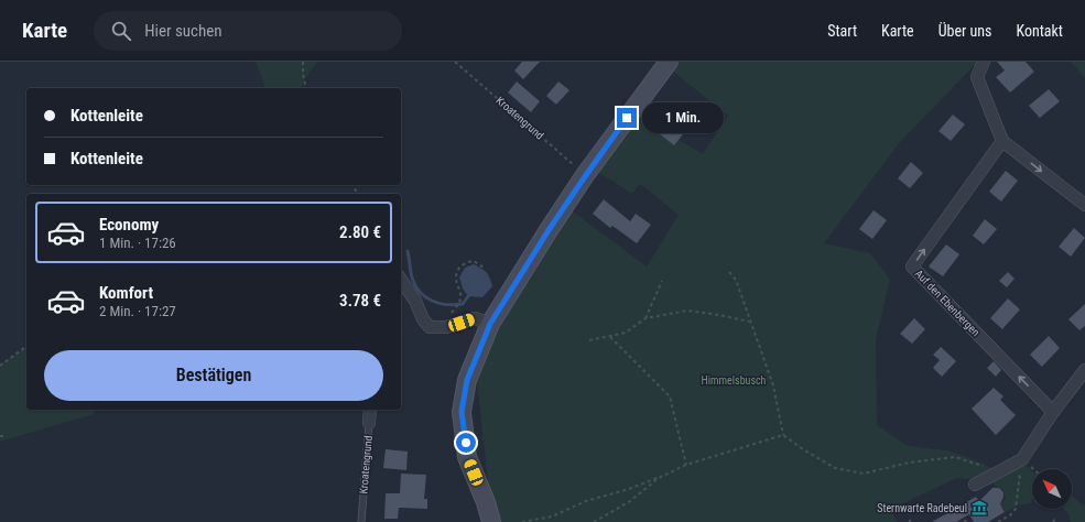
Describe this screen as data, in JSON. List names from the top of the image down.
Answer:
{
  "streets": {
    "street": ["Kroatengrund", "Auf den Ebenbergen"]
  },
  "parks": ["Himmelsbusch"],
  "places": {
    "museum": ["Sternwarte Radebeul"]
  },
  "north": "top left",
  "page": {
    "header": "Karte",
    "search": "Hier suchen",
    "nav": [
      "Start",
      "Karte",
      "Über uns",
      "Kontakt"
    ],
    "banner": ["Kottenleite", "Kottenleite"],
    "bubble": "1 Min.",
    "list": [
      {
        "name": "Economy",
        "note": "1 Min. · 17:26",
        "value": "2.80 €"
      },
      {
        "name": "Komfort",
        "note": "2 Min. · 17:27",
        "value": "3.78 €"
      }
    ],
    "buttons": "Bestätigen"
  }
}
